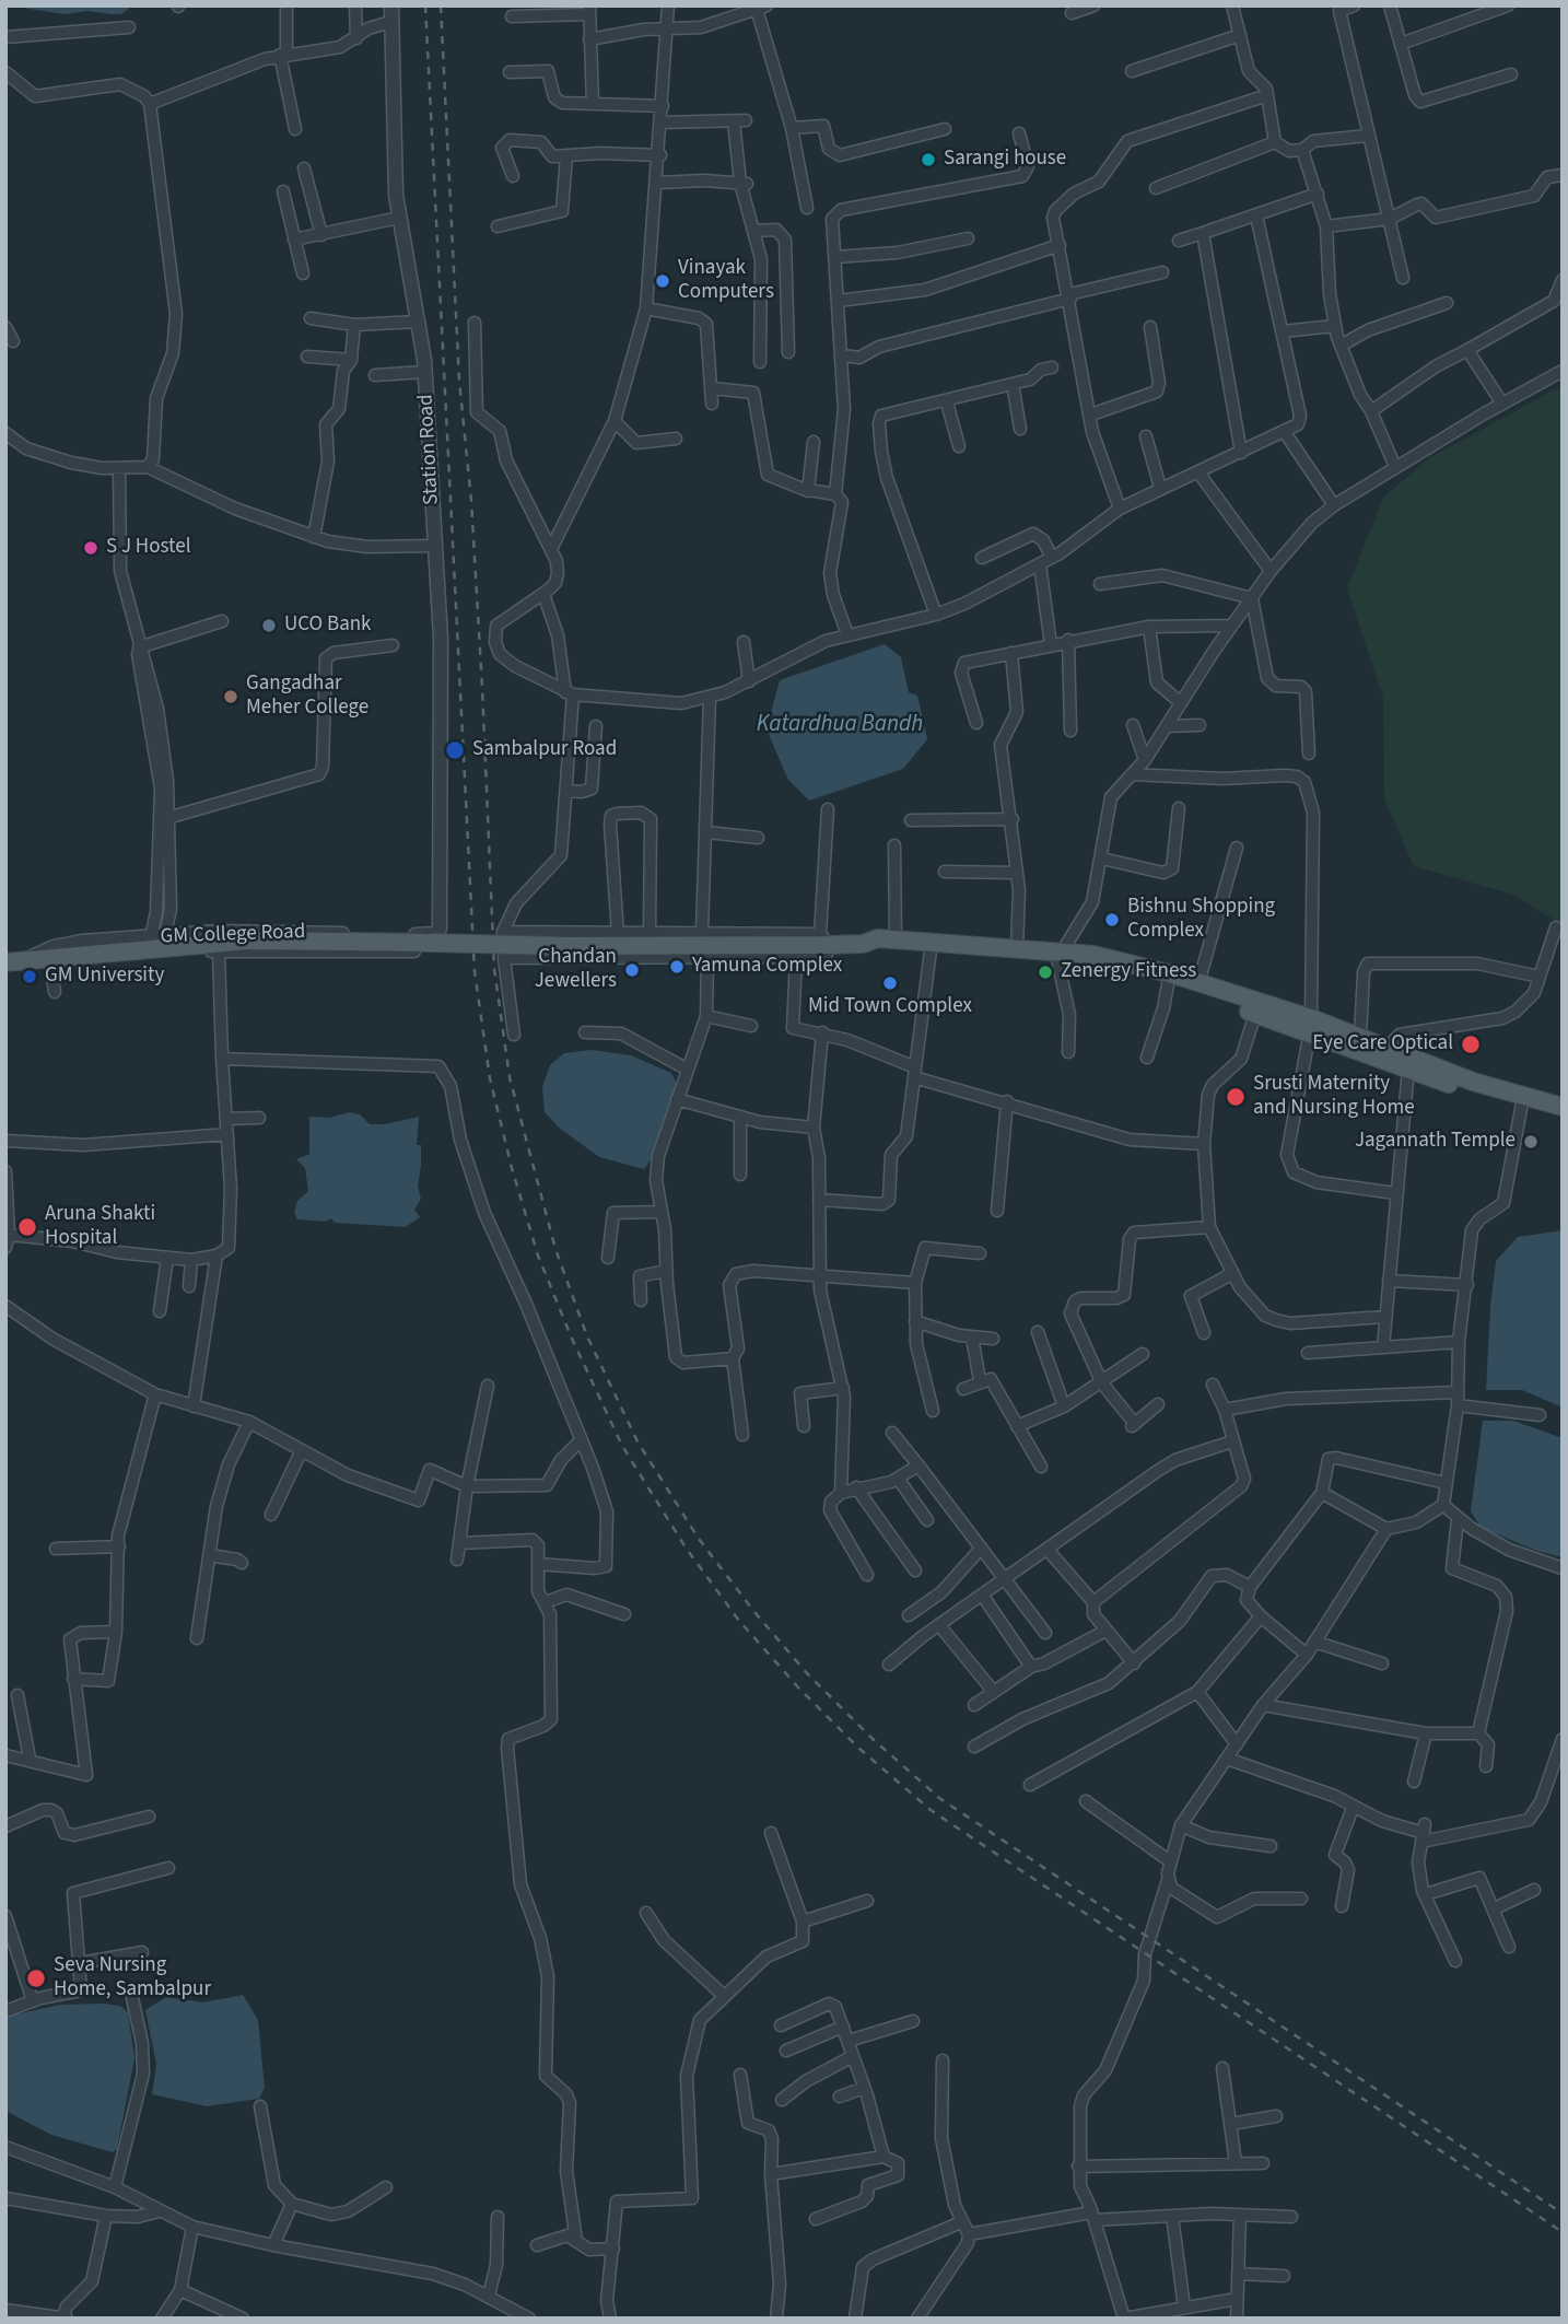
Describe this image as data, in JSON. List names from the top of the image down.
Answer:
{
  "streets": {
    "street": ["Station Road", "GM College Road"]
  },
  "crossings": [
    ["Station Road", "GM College Road"]
  ],
  "water": ["Katardhua Bandh"],
  "places": [
    "Sarangi house",
    "Vinayak Computers",
    "S J Hostel",
    "UCO Bank",
    "Gangadhar Meher College",
    "Sambalpur Road",
    "Bishnu Shopping Complex",
    "Yamuna Complex",
    "Chandan Jewellers",
    "Zenergy Fitness",
    "GM University",
    "Mid Town Complex",
    "Eye Care Optical",
    "Srusti Maternity and Nursing Home",
    "Jagannath Temple",
    "Aruna Shakti Hospital",
    "Seva Nursing Home, Sambalpur"
  ]
}
